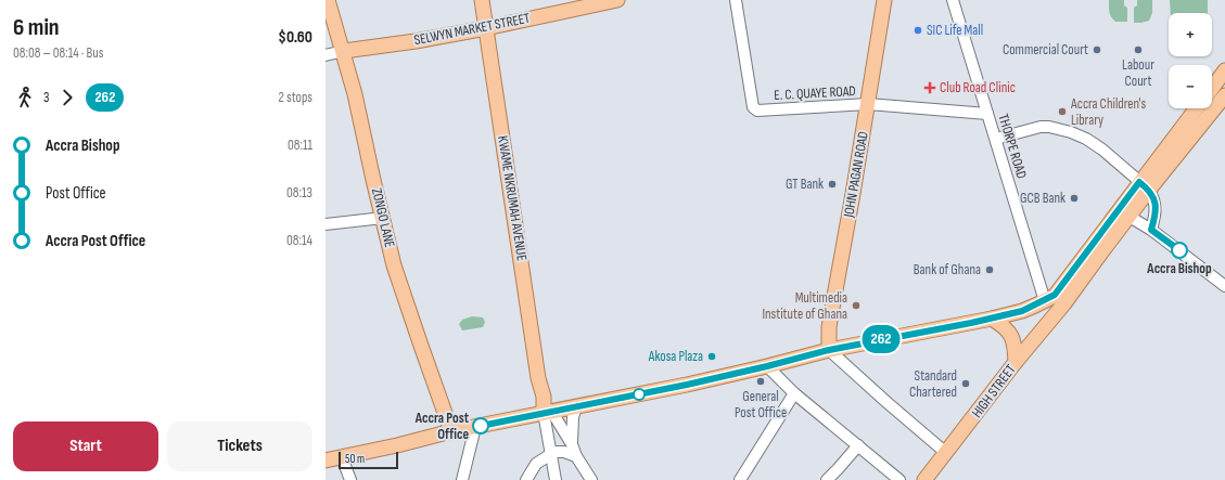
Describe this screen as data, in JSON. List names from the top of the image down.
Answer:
{
  "streets": {
    "main road": [
      "SELWYN MARKET STREET",
      "JOHN PAGAN ROAD",
      "KWAME NKRUMAH AVENUE",
      "ZONGO LANE",
      "HIGH STREET"
    ],
    "street": ["E. C. QUAYE ROAD", "THORPE ROAD"]
  },
  "crossings": [
    ["SELWYN MARKET STREET", "KWAME NKRUMAH AVENUE"],
    ["SELWYN MARKET STREET", "ZONGO LANE"],
    ["E. C. QUAYE ROAD", "THORPE ROAD"],
    ["E. C. QUAYE ROAD", "JOHN PAGAN ROAD"],
    ["THORPE ROAD", "HIGH STREET"]
  ],
  "places": {
    "other": [
      "SIC Life Mall",
      "Commercial Court",
      "Labour Court",
      "Accra Children's Library",
      "GT Bank",
      "GCB Bank",
      "Accra Bishop",
      "Bank of Ghana",
      "Multimedia Institute of Ghana",
      "Akosa Plaza",
      "General Post Office",
      "Standard Chartered",
      "Accra Post Office"
    ],
    "health": ["Club Road Clinic"]
  },
  "lines": ["bus line 262"],
  "scale_bar": "50 m",
  "page": {
    "heading": ["6 min", "08:08 – 08:14 · Bus", "$0.60"],
    "on_map": "262",
    "map_buttons": ["+", "−"],
    "legs": ["3", "262", "2 stops"],
    "list": [
      {
        "name": "Accra Bishop",
        "value": "08:11"
      },
      {
        "name": "Post Office",
        "value": "08:13"
      },
      {
        "name": "Accra Post Office",
        "value": "08:14"
      }
    ],
    "buttons": ["Start", "Tickets"],
    "scale": "50 m"
  }
}
